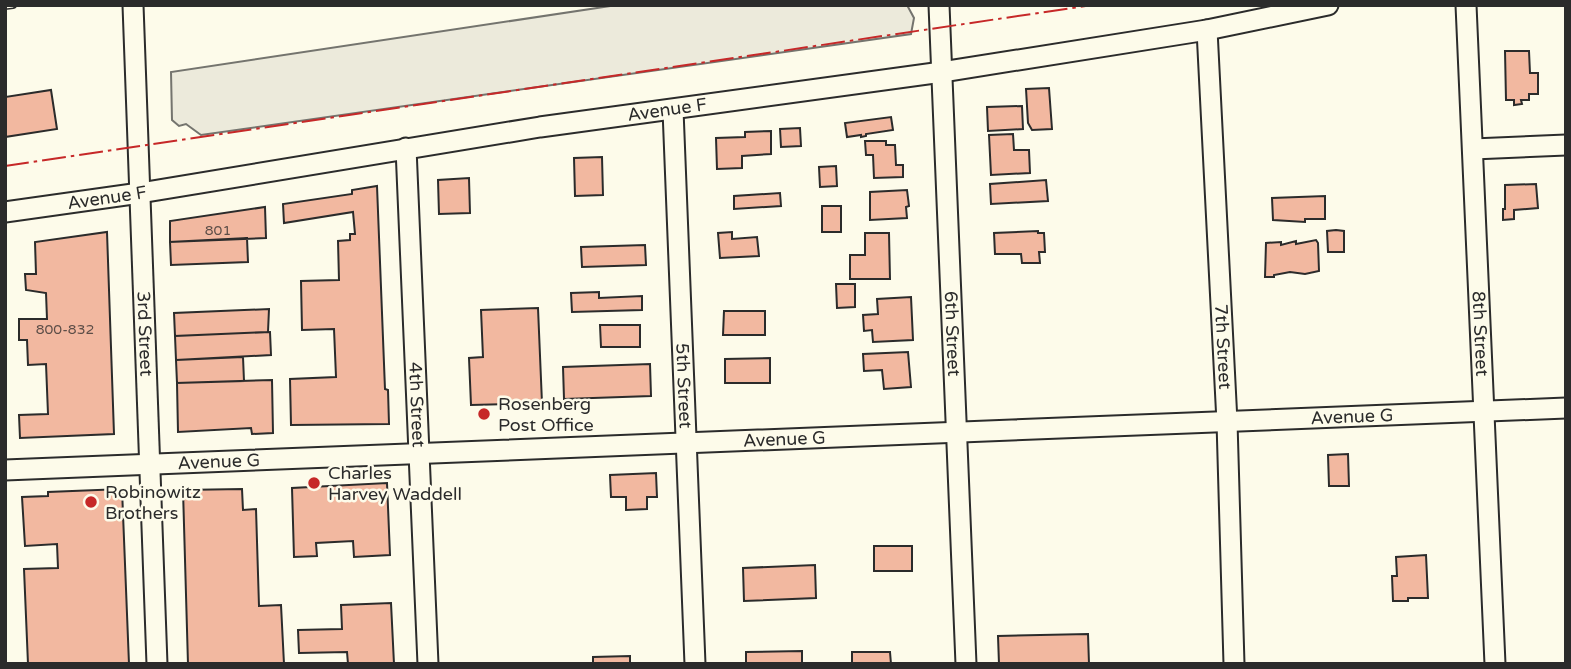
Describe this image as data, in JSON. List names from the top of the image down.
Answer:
{
  "streets": {
    "street": [
      "Avenue F",
      "3rd Street",
      "6th Street",
      "8th Street",
      "7th Street",
      "5th Street",
      "4th Street",
      "Avenue G"
    ]
  },
  "crossings": [
    ["Avenue F", "3rd Street"],
    ["Avenue F", "6th Street"],
    ["Avenue F", "7th Street"],
    ["Avenue F", "5th Street"],
    ["Avenue F", "4th Street"],
    ["3rd Street", "Avenue G"],
    ["6th Street", "Avenue G"],
    ["8th Street", "Avenue G"],
    ["7th Street", "Avenue G"],
    ["5th Street", "Avenue G"],
    ["4th Street", "Avenue G"]
  ],
  "places": ["Rosenberg Post Office", "Charles Harvey Waddell", "Robinowitz Brothers"],
  "house_numbers": ["801", "800-832"]
}
